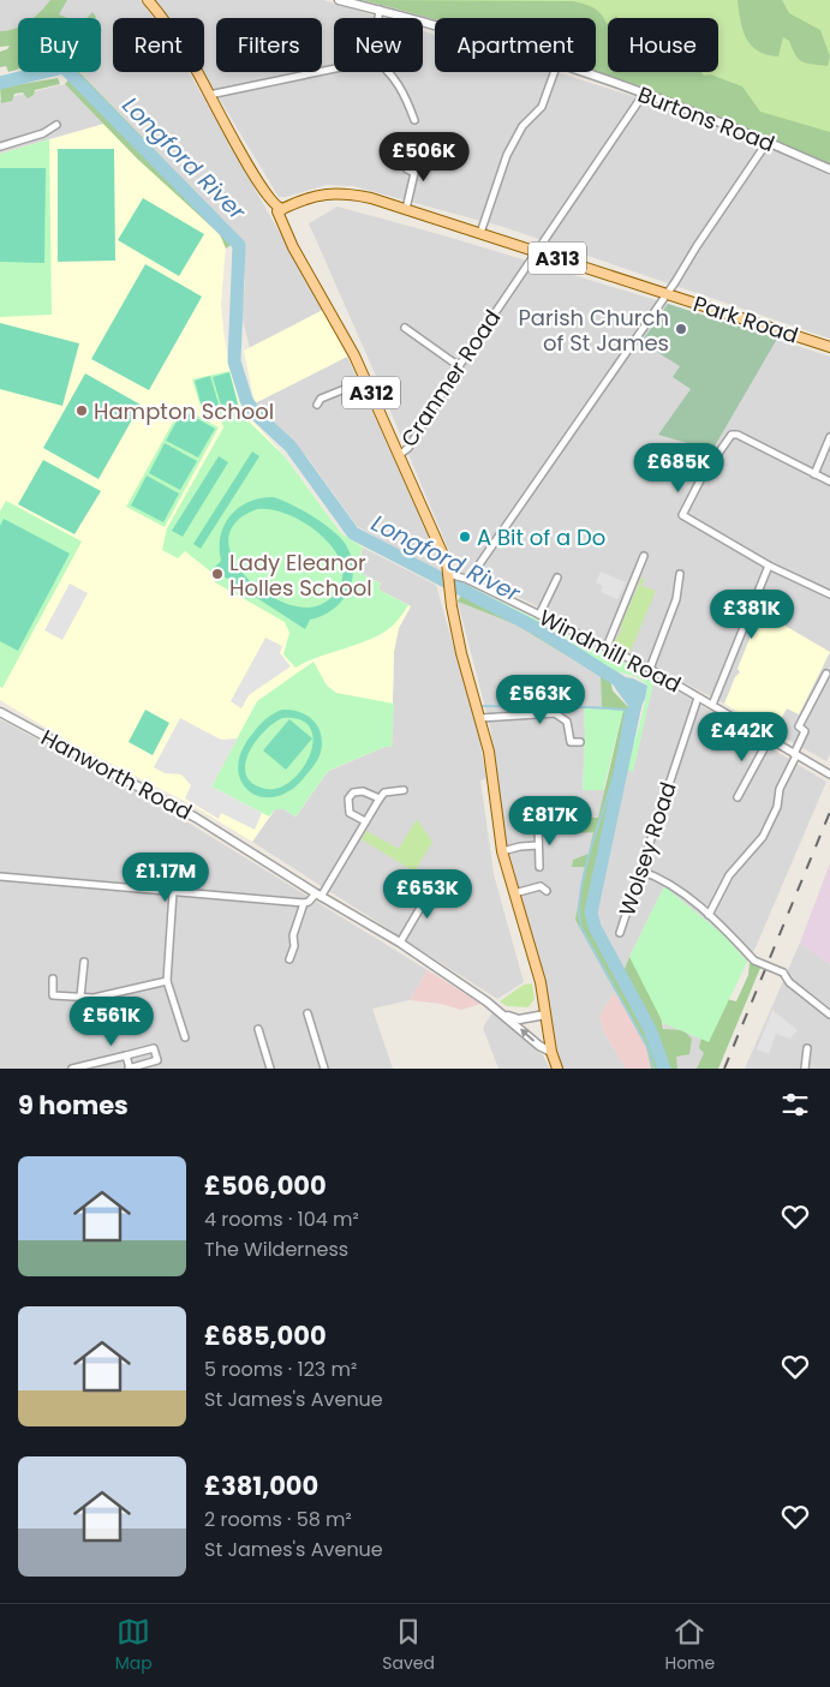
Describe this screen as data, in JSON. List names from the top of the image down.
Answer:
{
  "streets": {
    "main road": ["A313", "Park Road", "A312"],
    "street": [
      "Burtons Road",
      "Cranmer Road",
      "Windmill Road",
      "Hanworth Road",
      "Wolsey Road"
    ]
  },
  "crossings": [
    ["Burtons Road", "Cranmer Road"],
    ["Park Road", "Cranmer Road"],
    ["Park Road", "A312"],
    ["Cranmer Road", "A312"],
    ["A312", "Windmill Road"],
    ["A312", "Hanworth Road"],
    ["Windmill Road", "Wolsey Road"]
  ],
  "water": ["Longford River"],
  "places": [
    "Parish Church of St James",
    "Hampton School",
    "A Bit of a Do",
    "Lady Eleanor Holles School"
  ],
  "page": {
    "chip": [
      "Buy",
      "Rent",
      "Filters",
      "New",
      "Apartment",
      "House"
    ],
    "price": [
      "£506K",
      "£685K",
      "£381K",
      "£563K",
      "£442K",
      "£817K",
      "£1.17M",
      "£653K",
      "£561K"
    ],
    "heading": "9 homes",
    "list": [
      {
        "name": "£506,000",
        "note": "4 rooms · 104 m² · The Wilderness"
      },
      {
        "name": "£685,000",
        "note": "5 rooms · 123 m² · St James's Avenue"
      },
      {
        "name": "£381,000",
        "note": "2 rooms · 58 m² · St James's Avenue"
      }
    ],
    "tabs": ["Map", "Saved", "Home"]
  }
}
